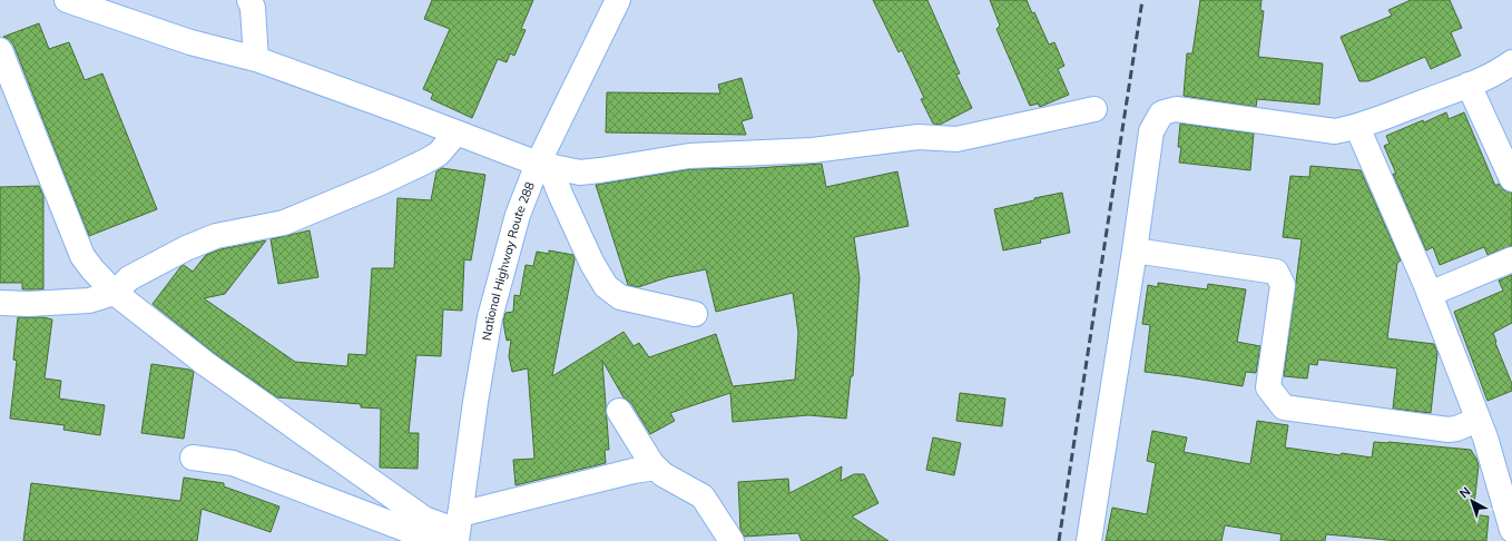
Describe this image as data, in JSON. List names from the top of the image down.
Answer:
{
  "streets": {
    "main road": ["National Highway Route 288"]
  },
  "north": "top left"
}
